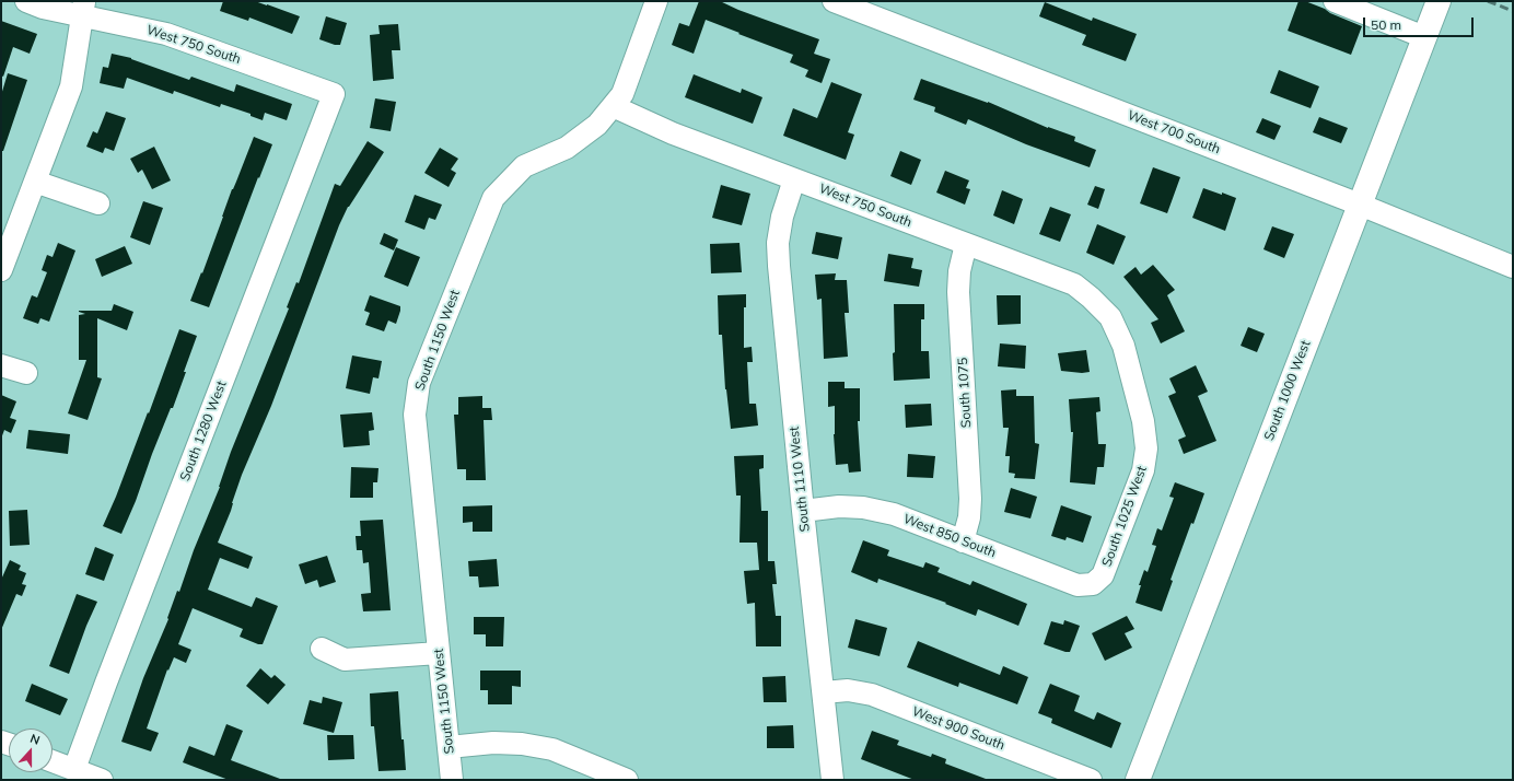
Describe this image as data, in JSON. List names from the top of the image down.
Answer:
{
  "streets": {
    "main road": ["South 1000 West"],
    "street": [
      "West 750 South",
      "West 700 South",
      "South 1150 West",
      "South 1075",
      "South 1280 West",
      "South 1110 West",
      "South 1025 West",
      "West 850 South",
      "West 900 South"
    ]
  },
  "crossings": [
    ["West 750 South", "South 1150 West"],
    ["West 750 South", "South 1075"],
    ["West 750 South", "South 1280 West"],
    ["West 750 South", "South 1110 West"],
    ["West 750 South", "South 1025 West"],
    ["West 700 South", "South 1000 West"],
    ["South 1075", "West 850 South"],
    ["South 1110 West", "West 850 South"],
    ["South 1110 West", "West 900 South"],
    ["South 1025 West", "West 850 South"]
  ],
  "scale_bar": "50 m",
  "north": "top"
}
